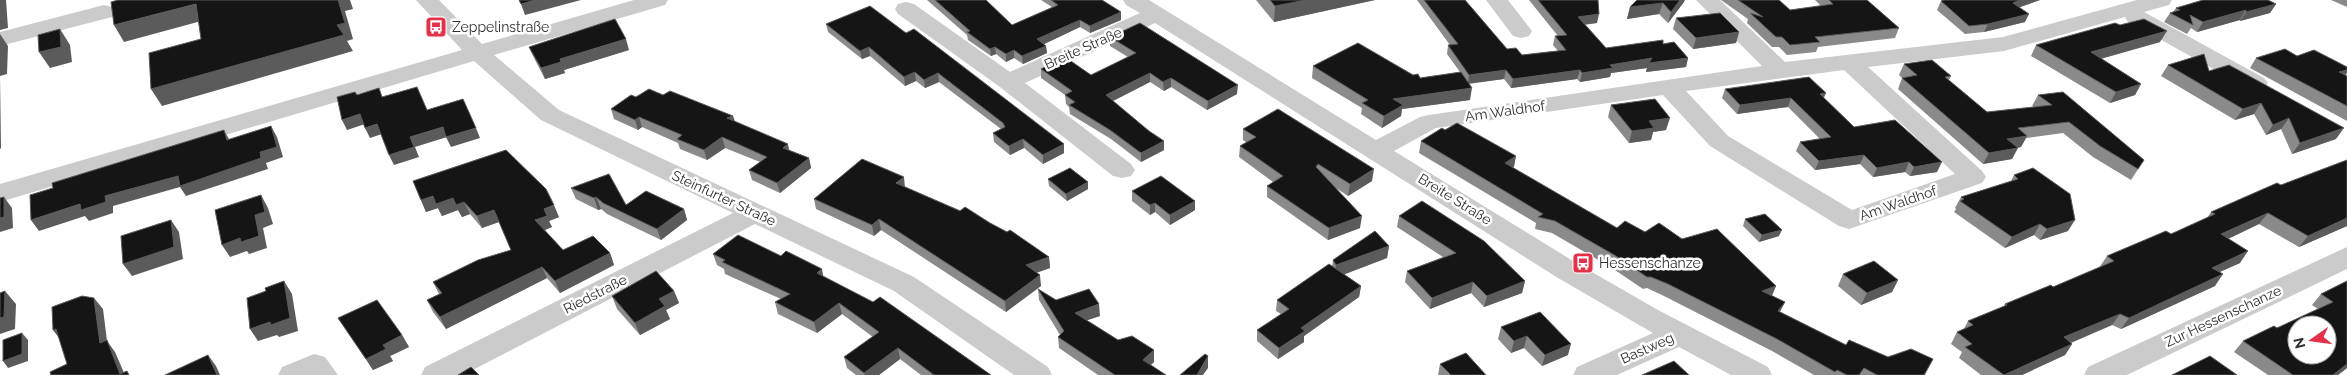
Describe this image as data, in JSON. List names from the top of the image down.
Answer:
{
  "streets": {
    "street": [
      "Breite Straße",
      "Am Waldhof",
      "Steinfurter Straße",
      "Riedstraße",
      "Zur Hessenschanze",
      "Bastweg"
    ]
  },
  "crossings": [
    ["Breite Straße", "Am Waldhof"],
    ["Breite Straße", "Bastweg"],
    ["Steinfurter Straße", "Riedstraße"]
  ],
  "places": {
    "bus stop": ["Zeppelinstraße", "Hessenschanze"]
  },
  "north": "left"
}
